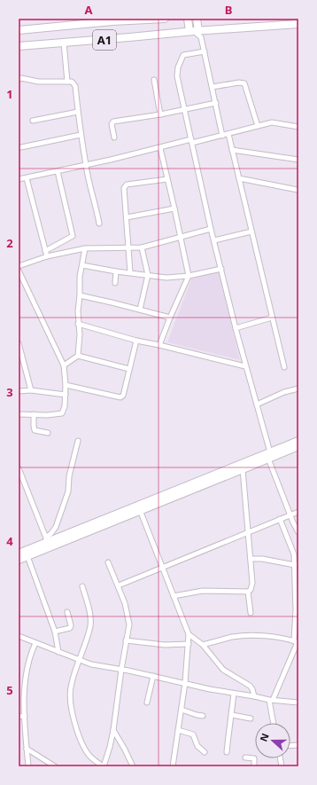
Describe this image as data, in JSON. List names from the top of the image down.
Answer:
{
  "streets": {
    "main road": ["A1"]
  },
  "north": "left",
  "grid": {
    "columns": ["A", "B"],
    "rows": [
      "1",
      "2",
      "3",
      "4",
      "5"
    ]
  }
}
